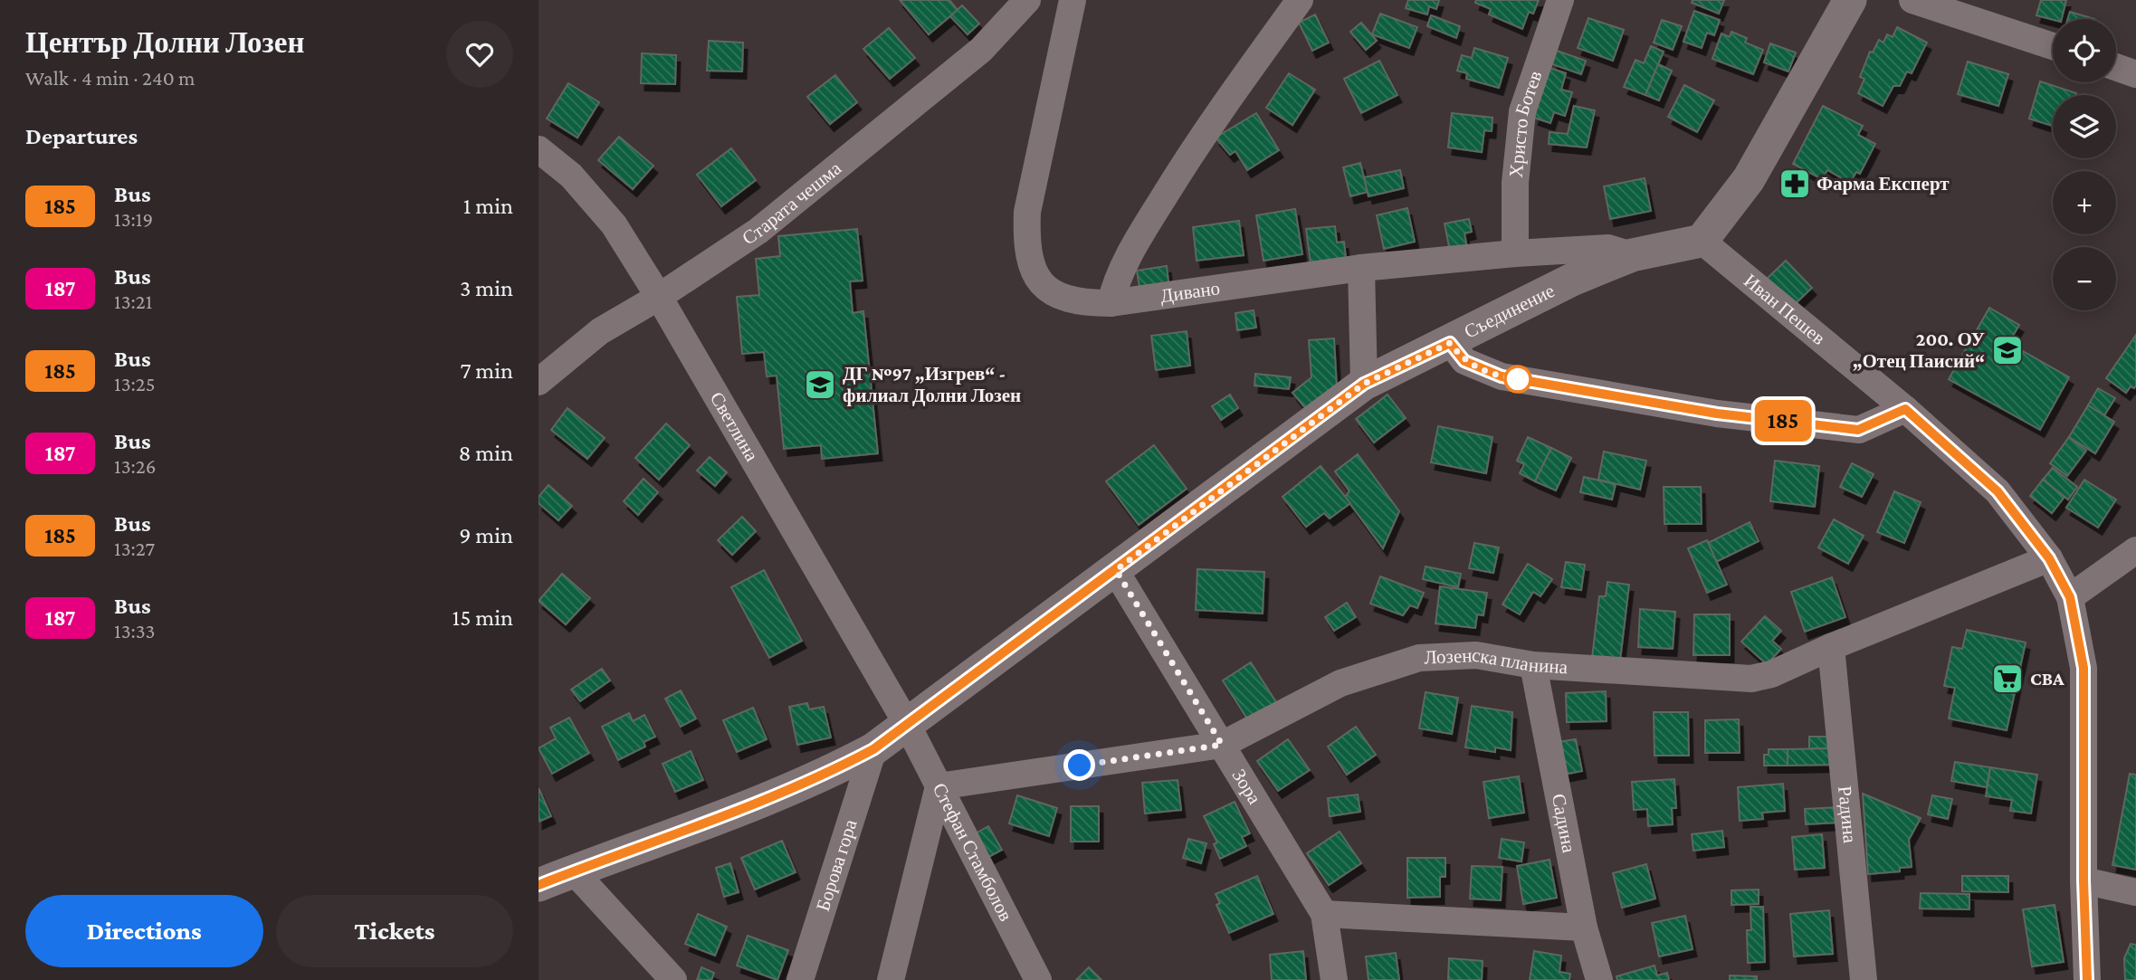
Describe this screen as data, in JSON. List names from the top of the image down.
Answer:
{
  "streets": {
    "street": [
      "Христо Ботев",
      "Старата чешма",
      "Дивано",
      "Иван Пешев",
      "Съединение",
      "Светлина",
      "Лозенска планина",
      "Зора",
      "Радина",
      "Садина",
      "Стефан Стамболов",
      "Борова гора"
    ]
  },
  "crossings": [
    ["Христо Ботев", "Дивано"],
    ["Старата чешма", "Светлина"],
    ["Дивано", "Съединение"],
    ["Иван Пешев", "Съединение"],
    ["Иван Пешев", "Лозенска планина"],
    ["Съединение", "Светлина"],
    ["Съединение", "Зора"],
    ["Съединение", "Стефан Стамболов"],
    ["Съединение", "Борова гора"],
    ["Светлина", "Стефан Стамболов"],
    ["Лозенска планина", "Зора"],
    ["Лозенска планина", "Радина"],
    ["Лозенска планина", "Садина"],
    ["Лозенска планина", "Стефан Стамболов"]
  ],
  "places": {
    "pharmacy": ["Фарма Експерт"],
    "school or university": ["200. ОУ „Отец Паисий“", "ДГ №97 „Изгрев“ - филиал Долни Лозен"],
    "supermarket": ["CBA"]
  },
  "lines": ["bus line 185"],
  "page": {
    "heading": [
      ["Център Долни Лозен", "Walk · 4 min · 240 m"],
      "Departures"
    ],
    "on_map": "185",
    "map_buttons": ["+", "−"],
    "list": [
      {
        "mark": "185",
        "name": "Bus",
        "note": "13:19",
        "value": "1 min"
      },
      {
        "mark": "187",
        "name": "Bus",
        "note": "13:21",
        "value": "3 min"
      },
      {
        "mark": "185",
        "name": "Bus",
        "note": "13:25",
        "value": "7 min"
      },
      {
        "mark": "187",
        "name": "Bus",
        "note": "13:26",
        "value": "8 min"
      },
      {
        "mark": "185",
        "name": "Bus",
        "note": "13:27",
        "value": "9 min"
      },
      {
        "mark": "187",
        "name": "Bus",
        "note": "13:33",
        "value": "15 min"
      }
    ],
    "buttons": ["Directions", "Tickets"]
  }
}
